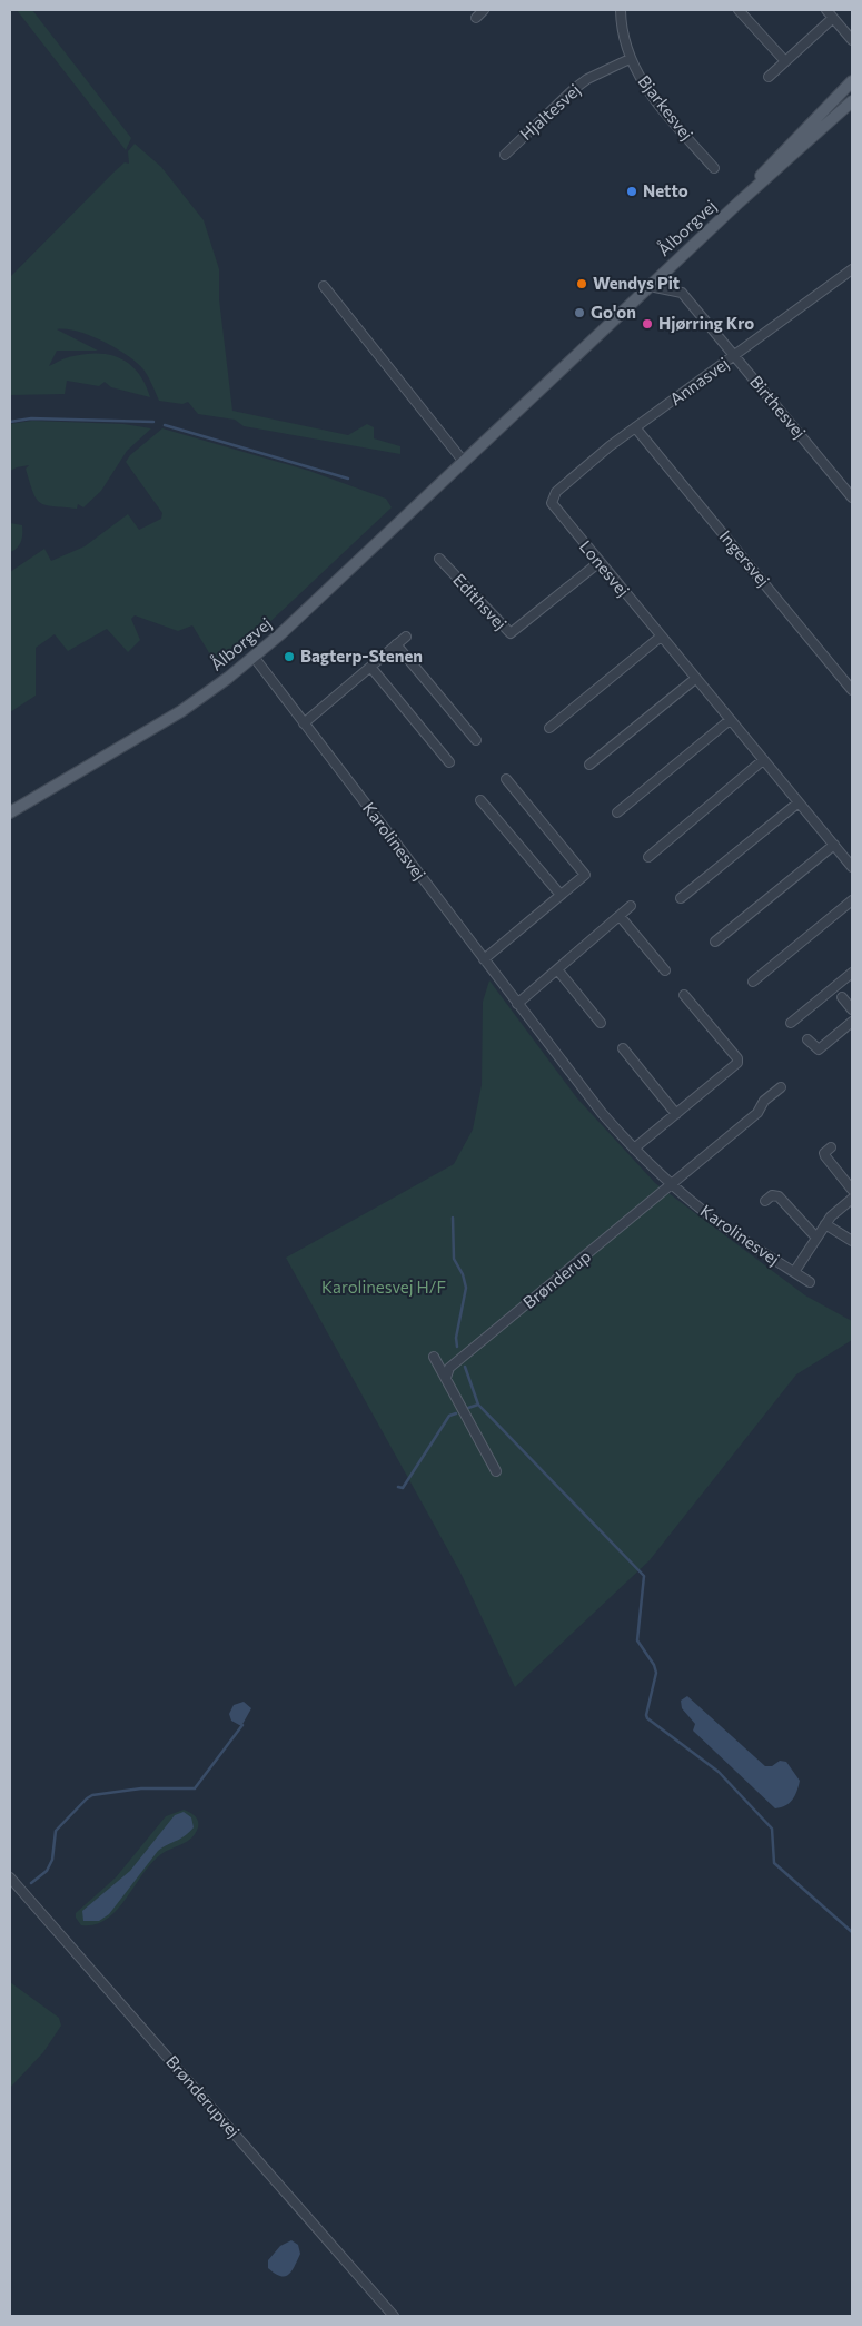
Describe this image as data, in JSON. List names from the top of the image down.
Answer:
{
  "streets": {
    "main road": ["Ålborgvej"],
    "street": [
      "Bjarkesvej",
      "Hjaltesvej",
      "Annasvej",
      "Birthesvej",
      "Ingersvej",
      "Lonesvej",
      "Edithsvej",
      "Karolinesvej",
      "Brønderup",
      "Brønderupvej"
    ]
  },
  "crossings": [
    ["Bjarkesvej", "Hjaltesvej"],
    ["Ålborgvej", "Birthesvej"],
    ["Ålborgvej", "Karolinesvej"],
    ["Annasvej", "Birthesvej"],
    ["Annasvej", "Ingersvej"],
    ["Annasvej", "Lonesvej"],
    ["Lonesvej", "Edithsvej"],
    ["Karolinesvej", "Brønderup"]
  ],
  "parks": ["Karolinesvej H/F"],
  "places": [
    "Netto",
    "Wendys Pit",
    "Go'on",
    "Hjørring Kro",
    "Bagterp-Stenen"
  ]
}
